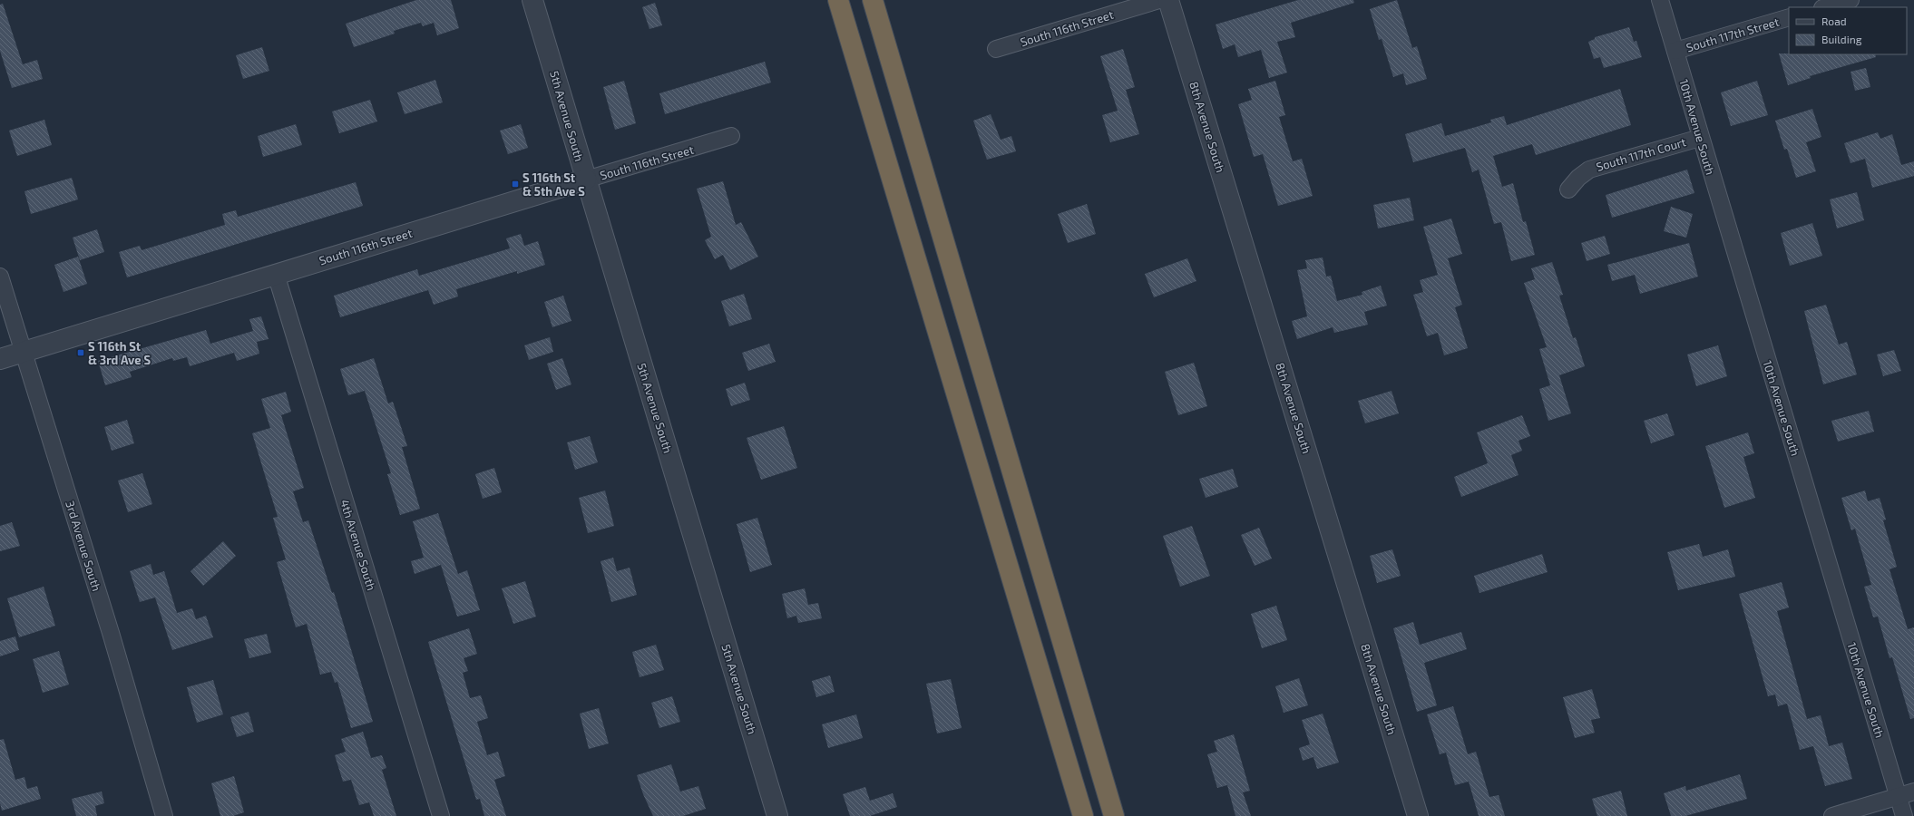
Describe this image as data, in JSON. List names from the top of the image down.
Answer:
{
  "streets": {
    "street": [
      "South 116th Street",
      "South 117th Street",
      "5th Avenue South",
      "8th Avenue South",
      "10th Avenue South",
      "South 117th Court",
      "4th Avenue South",
      "3rd Avenue South"
    ]
  },
  "crossings": [
    ["South 116th Street", "5th Avenue South"],
    ["South 116th Street", "4th Avenue South"],
    ["South 116th Street", "3rd Avenue South"],
    ["South 117th Street", "10th Avenue South"],
    ["10th Avenue South", "South 117th Court"]
  ],
  "places": {
    "transit": ["S 116th St & 5th Ave S", "S 116th St & 3rd Ave S"]
  },
  "legend": ["Road", "Building"]
}
